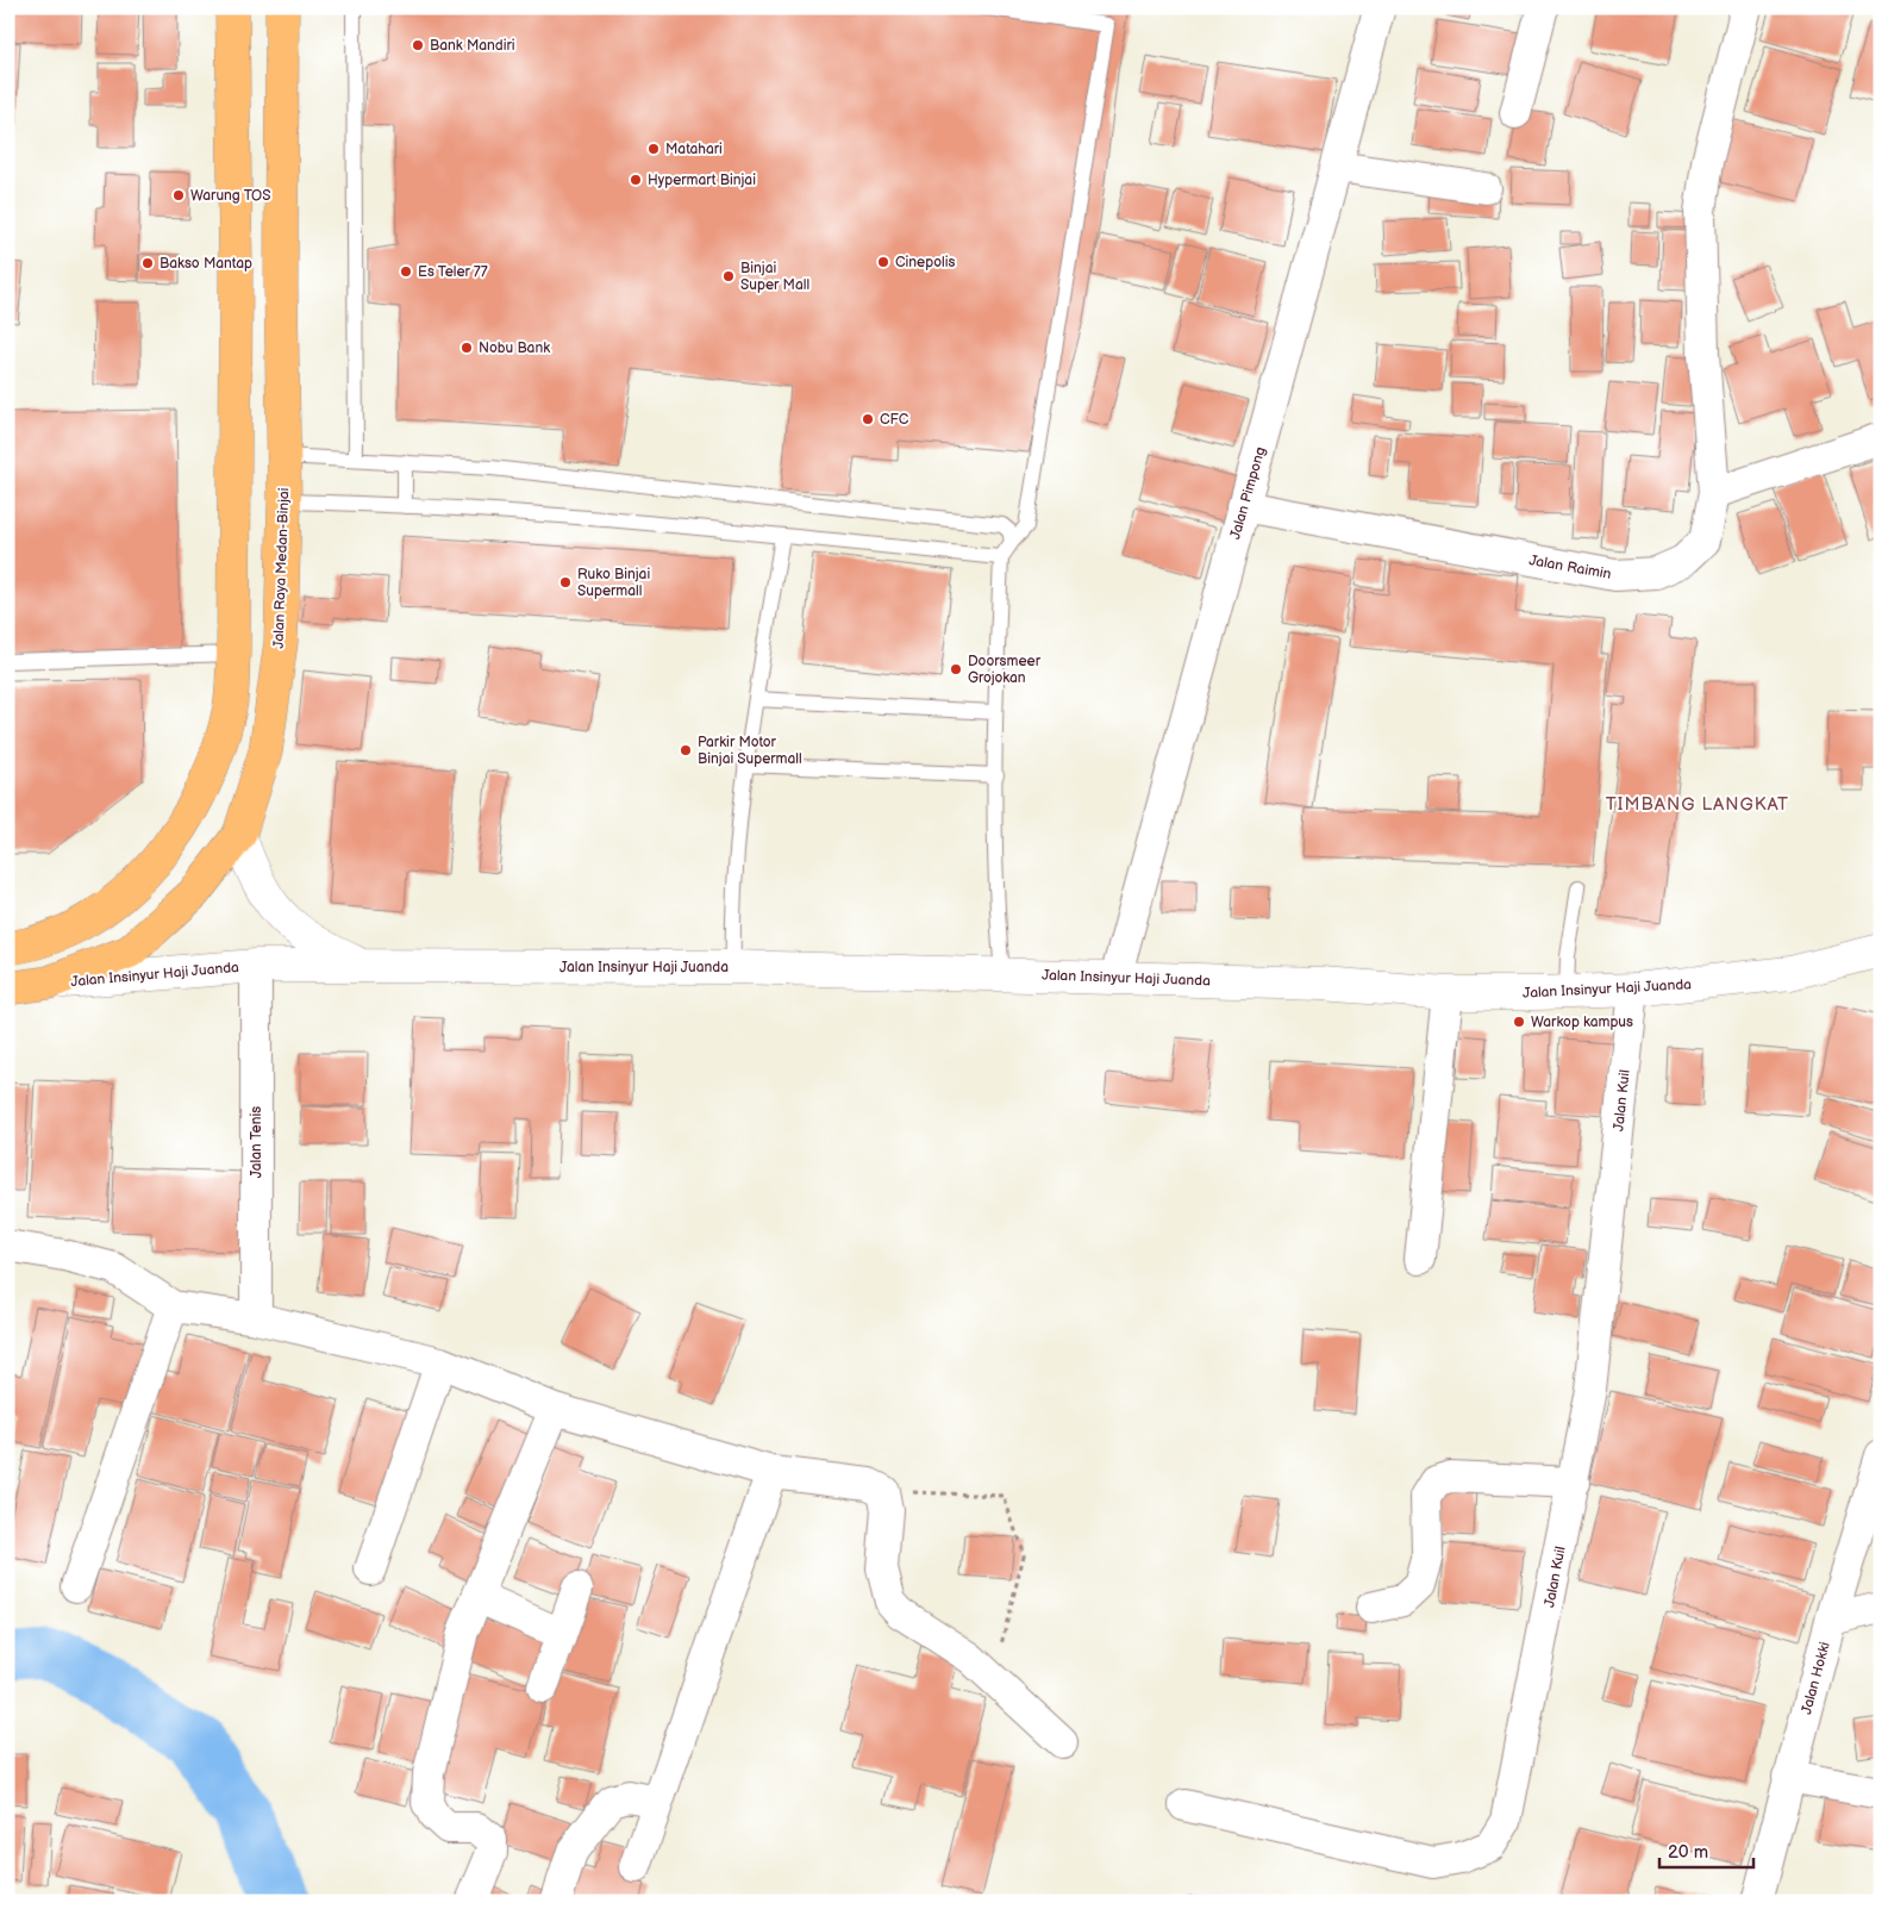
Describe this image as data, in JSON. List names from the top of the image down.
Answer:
{
  "streets": {
    "main road": ["Jalan Raya Medan-Binjai"],
    "street": [
      "Jalan Pimpong",
      "Jalan Raimin",
      "Jalan Insinyur Haji Juanda",
      "Jalan Kuil",
      "Jalan Tenis",
      "Jalan Hokki"
    ]
  },
  "crossings": [
    ["Jalan Pimpong", "Jalan Raimin"],
    ["Jalan Pimpong", "Jalan Insinyur Haji Juanda"],
    ["Jalan Raya Medan-Binjai", "Jalan Insinyur Haji Juanda"],
    ["Jalan Insinyur Haji Juanda", "Jalan Kuil"],
    ["Jalan Insinyur Haji Juanda", "Jalan Tenis"]
  ],
  "districts": ["TIMBANG LANGKAT"],
  "places": [
    "Bank Mandiri",
    "Matahari",
    "Hypermart Binjai",
    "Warung TOS",
    "Cinepolis",
    "Bakso Mantap",
    "Es Teler 77",
    "Binjai Super Mall",
    "Nobu Bank",
    "CFC",
    "Ruko Binjai Supermall",
    "Doorsmeer Grojokan",
    "Parkir Motor Binjai Supermall",
    "Warkop kampus"
  ],
  "scale_bar": "20 m"
}
